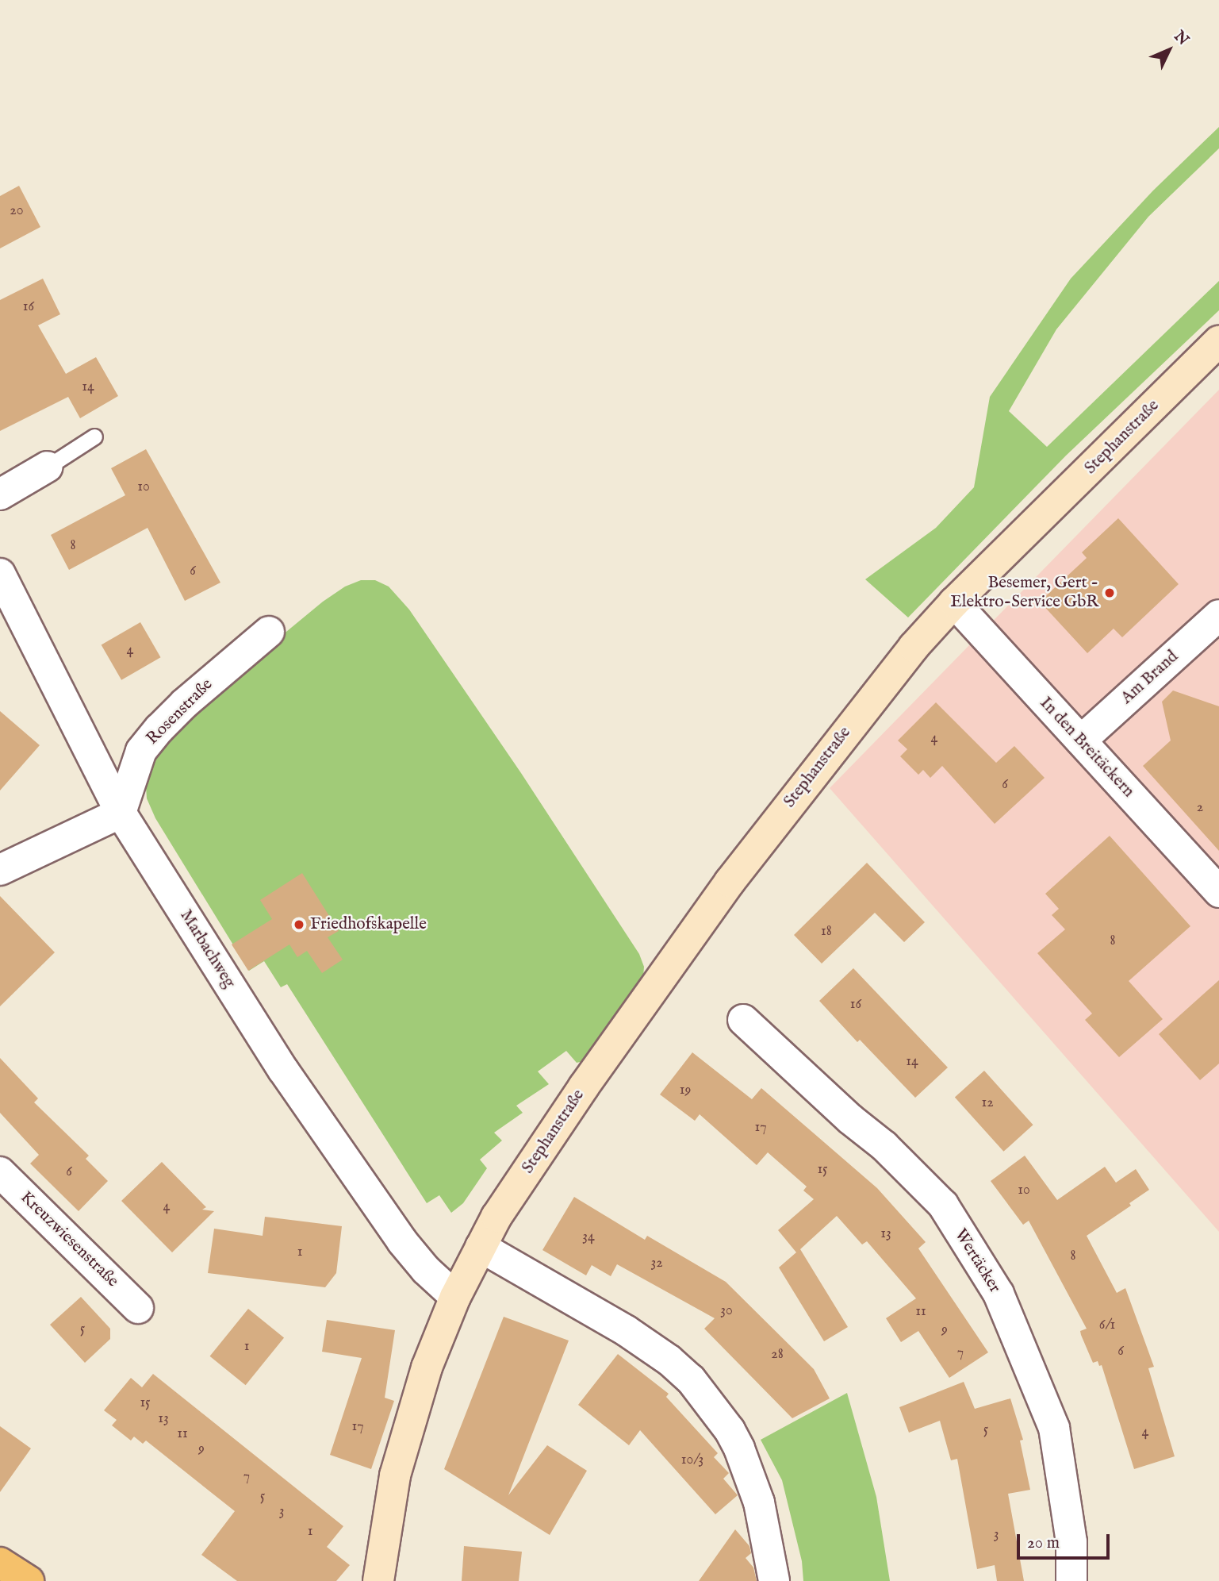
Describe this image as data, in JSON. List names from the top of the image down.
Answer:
{
  "streets": {
    "street": [
      "Stephanstraße",
      "Am Brand",
      "Rosenstraße",
      "In den Breitäckern",
      "Marbachweg",
      "Kreuzwiesenstraße",
      "Wertäcker"
    ]
  },
  "crossings": [
    ["Stephanstraße", "In den Breitäckern"],
    ["Stephanstraße", "Marbachweg"],
    ["Am Brand", "In den Breitäckern"],
    ["Rosenstraße", "Marbachweg"]
  ],
  "places": ["Besemer, Gert - Elektro-Service GbR", "Friedhofskapelle"],
  "house_numbers": [
    "20",
    "16",
    "14",
    "10",
    "8",
    "6",
    "4",
    "4",
    "6",
    "2",
    "18",
    "8",
    "16",
    "14",
    "19",
    "12",
    "17",
    "15",
    "6",
    "10",
    "4",
    "13",
    "34",
    "1",
    "8",
    "32",
    "30",
    "11",
    "6/1",
    "5",
    "9",
    "1",
    "6",
    "7",
    "28",
    "15",
    "13",
    "17",
    "5",
    "4",
    "11",
    "9",
    "10/3",
    "7",
    "5",
    "3",
    "1",
    "3"
  ],
  "scale_bar": "20 m",
  "north": "top right"
}
